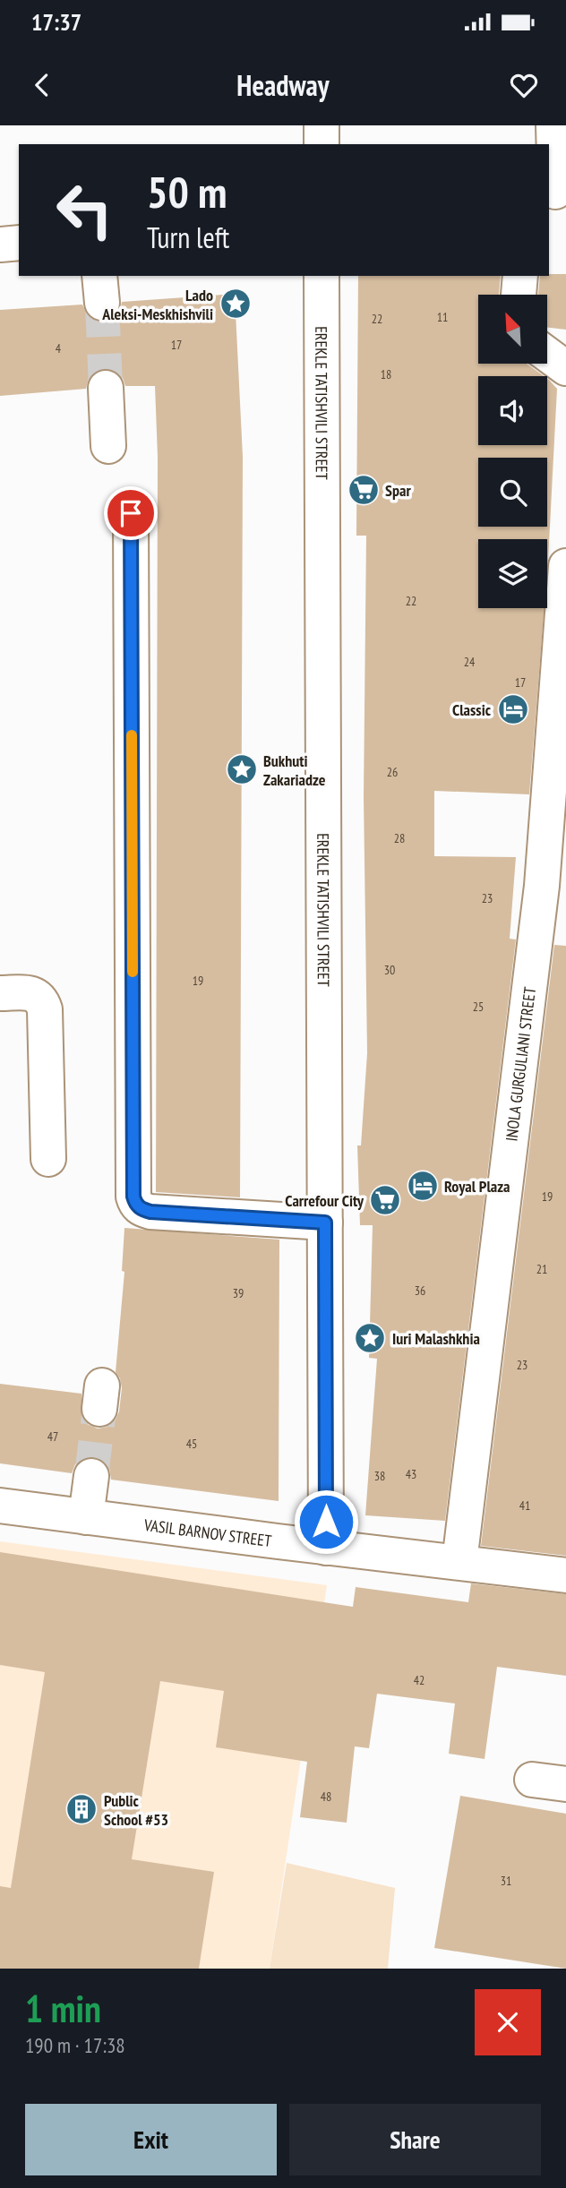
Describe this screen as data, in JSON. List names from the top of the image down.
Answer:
{
  "streets": {
    "street": ["EREKLE TATISHVILI STREET", "INOLA GURGULIANI STREET", "VASIL BARNOV STREET"]
  },
  "crossings": [
    ["EREKLE TATISHVILI STREET", "VASIL BARNOV STREET"],
    ["INOLA GURGULIANI STREET", "VASIL BARNOV STREET"]
  ],
  "places": {
    "place": ["Lado Aleksi-Meskhishvili", "Bukhuti Zakariadze", "Iuri Malashkhia"],
    "supermarket": ["Spar", "Carrefour City"],
    "hotel": ["Classic", "Royal Plaza"],
    "building": ["Public School #53"]
  },
  "house_numbers": [
    "11",
    "22",
    "17",
    "4",
    "18",
    "22",
    "24",
    "17",
    "26",
    "28",
    "23",
    "30",
    "19",
    "25",
    "19",
    "21",
    "36",
    "39",
    "23",
    "47",
    "45",
    "43",
    "38",
    "41",
    "42",
    "48",
    "31"
  ],
  "north": "top left",
  "page": {
    "status": "17:37",
    "header": "Headway",
    "turn": ["50 m", "Turn left"],
    "heading": ["1 min", "190 m · 17:38"],
    "buttons": ["Exit", "Share"]
  }
}
